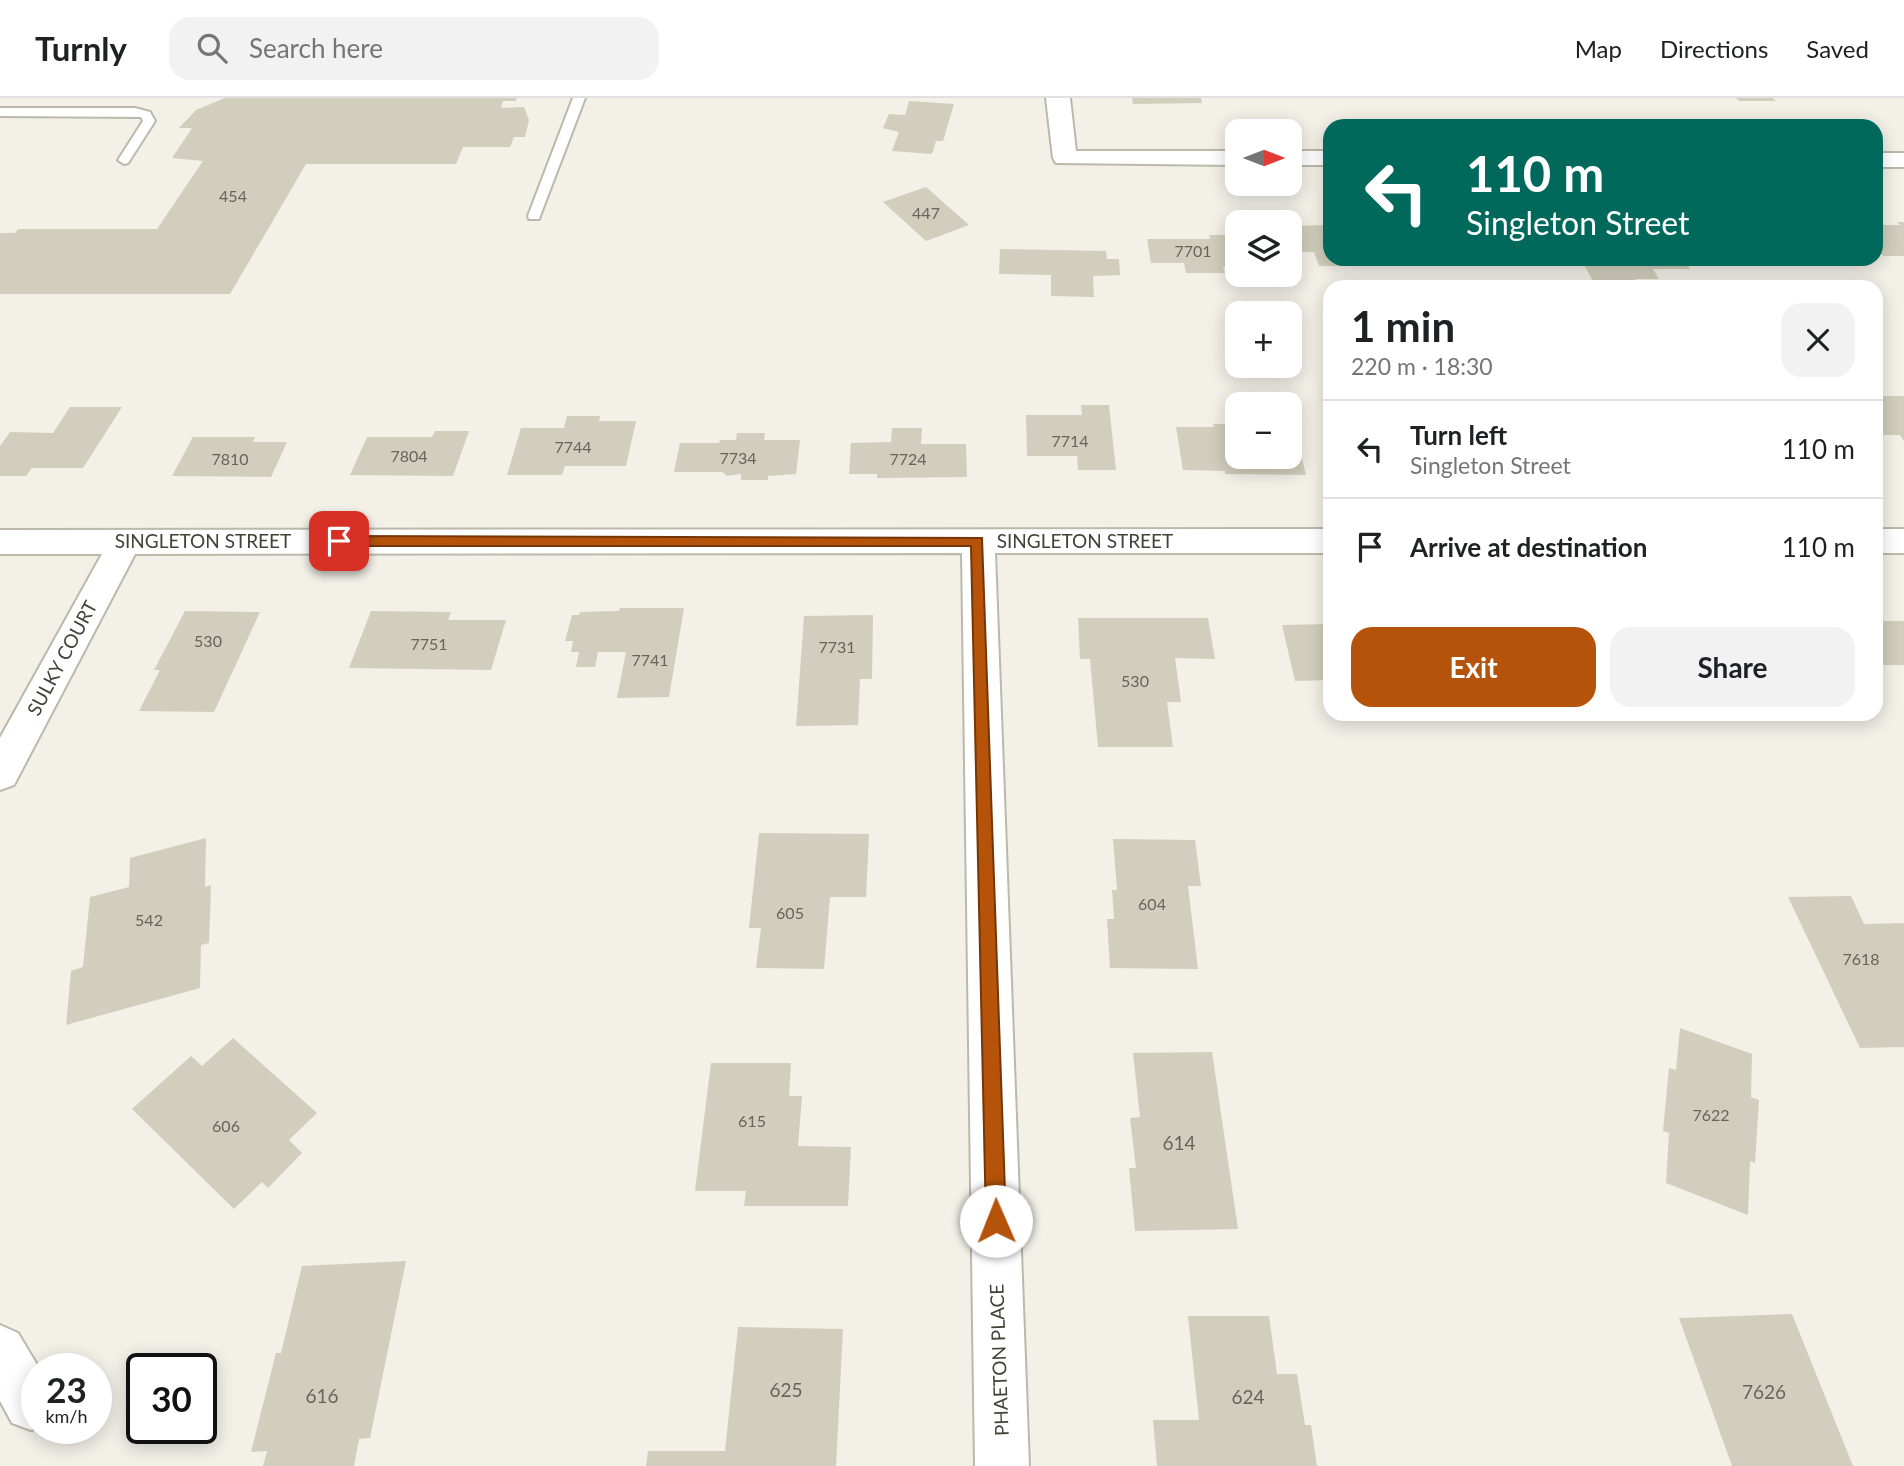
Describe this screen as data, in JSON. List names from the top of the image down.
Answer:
{
  "streets": {
    "street": ["SINGLETON STREET", "SULKY COURT", "PHAETON PLACE"]
  },
  "crossings": [
    ["SINGLETON STREET", "SULKY COURT"],
    ["SINGLETON STREET", "PHAETON PLACE"]
  ],
  "house_numbers": [
    "454",
    "447",
    "7701",
    "7714",
    "7744",
    "7804",
    "7734",
    "7810",
    "7724",
    "530",
    "7751",
    "7731",
    "7741",
    "530",
    "604",
    "605",
    "542",
    "7618",
    "7622",
    "615",
    "606",
    "614",
    "625",
    "7626",
    "616",
    "624"
  ],
  "north": "right",
  "page": {
    "header": "Turnly",
    "search": "Search here",
    "nav": ["Map", "Directions", "Saved"],
    "map_buttons": ["+", "−"],
    "turn": ["110 m", "Singleton Street"],
    "heading": ["1 min", "220 m · 18:30"],
    "list": [
      {
        "name": "Turn left",
        "note": "Singleton Street",
        "value": "110 m"
      },
      {
        "name": "Arrive at destination",
        "value": "110 m"
      }
    ],
    "buttons": ["Exit", "Share"],
    "speed": "23 km/h",
    "limit": "30"
  }
}
